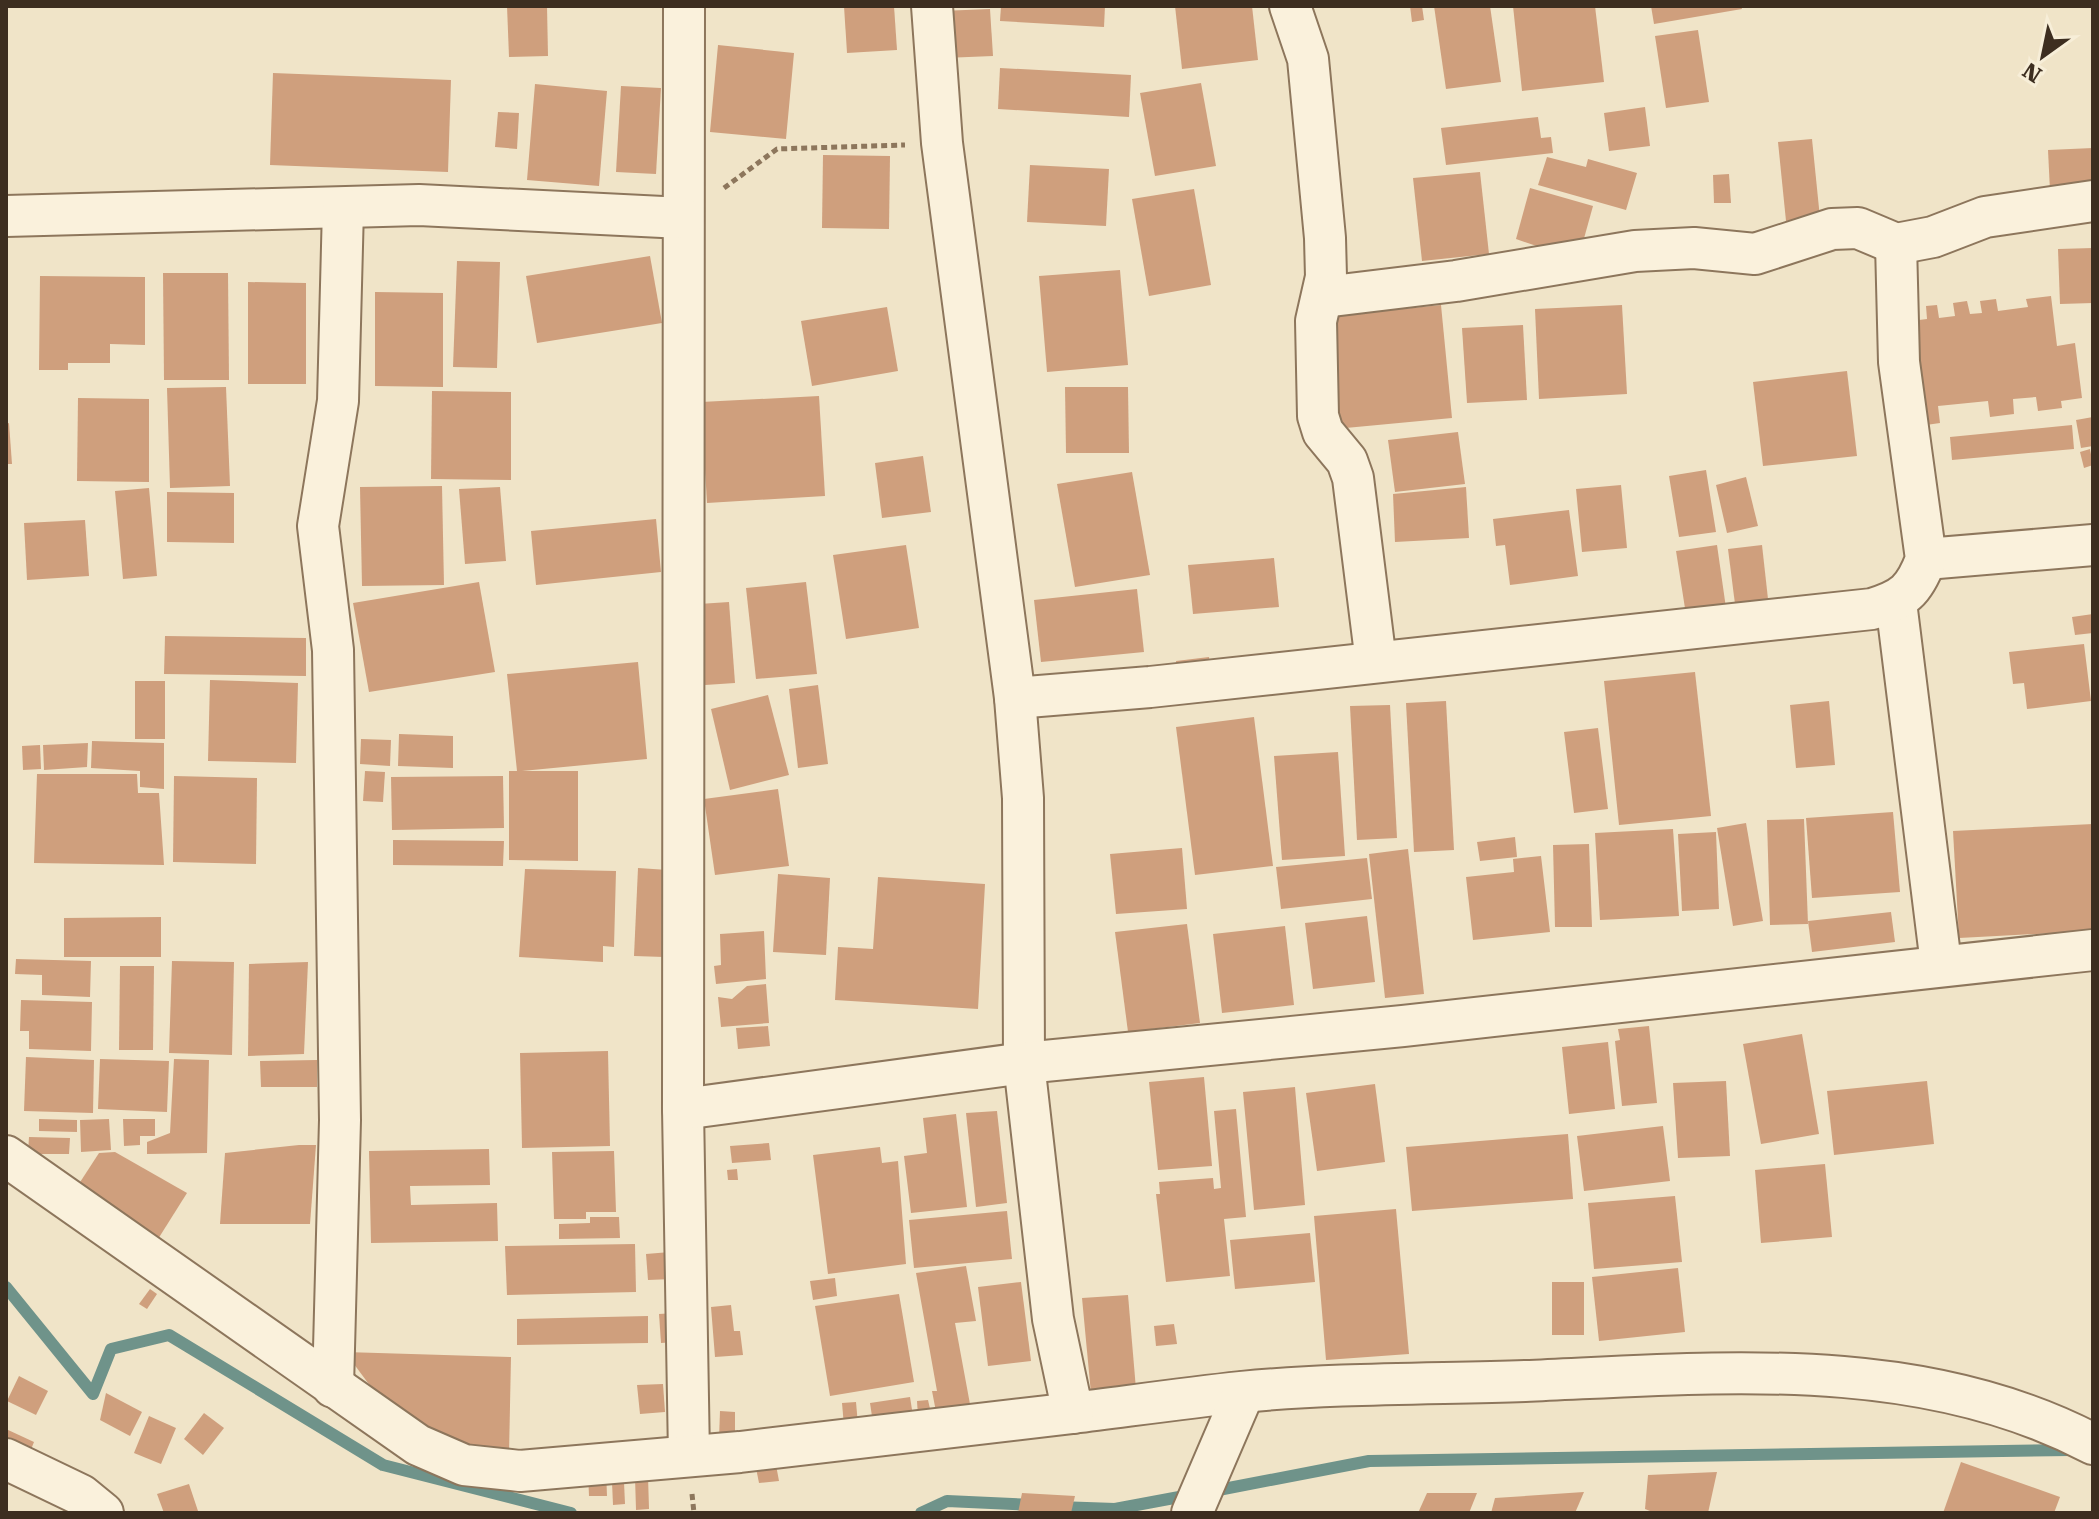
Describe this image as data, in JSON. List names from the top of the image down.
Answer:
{
  "north": "bottom left"
}
